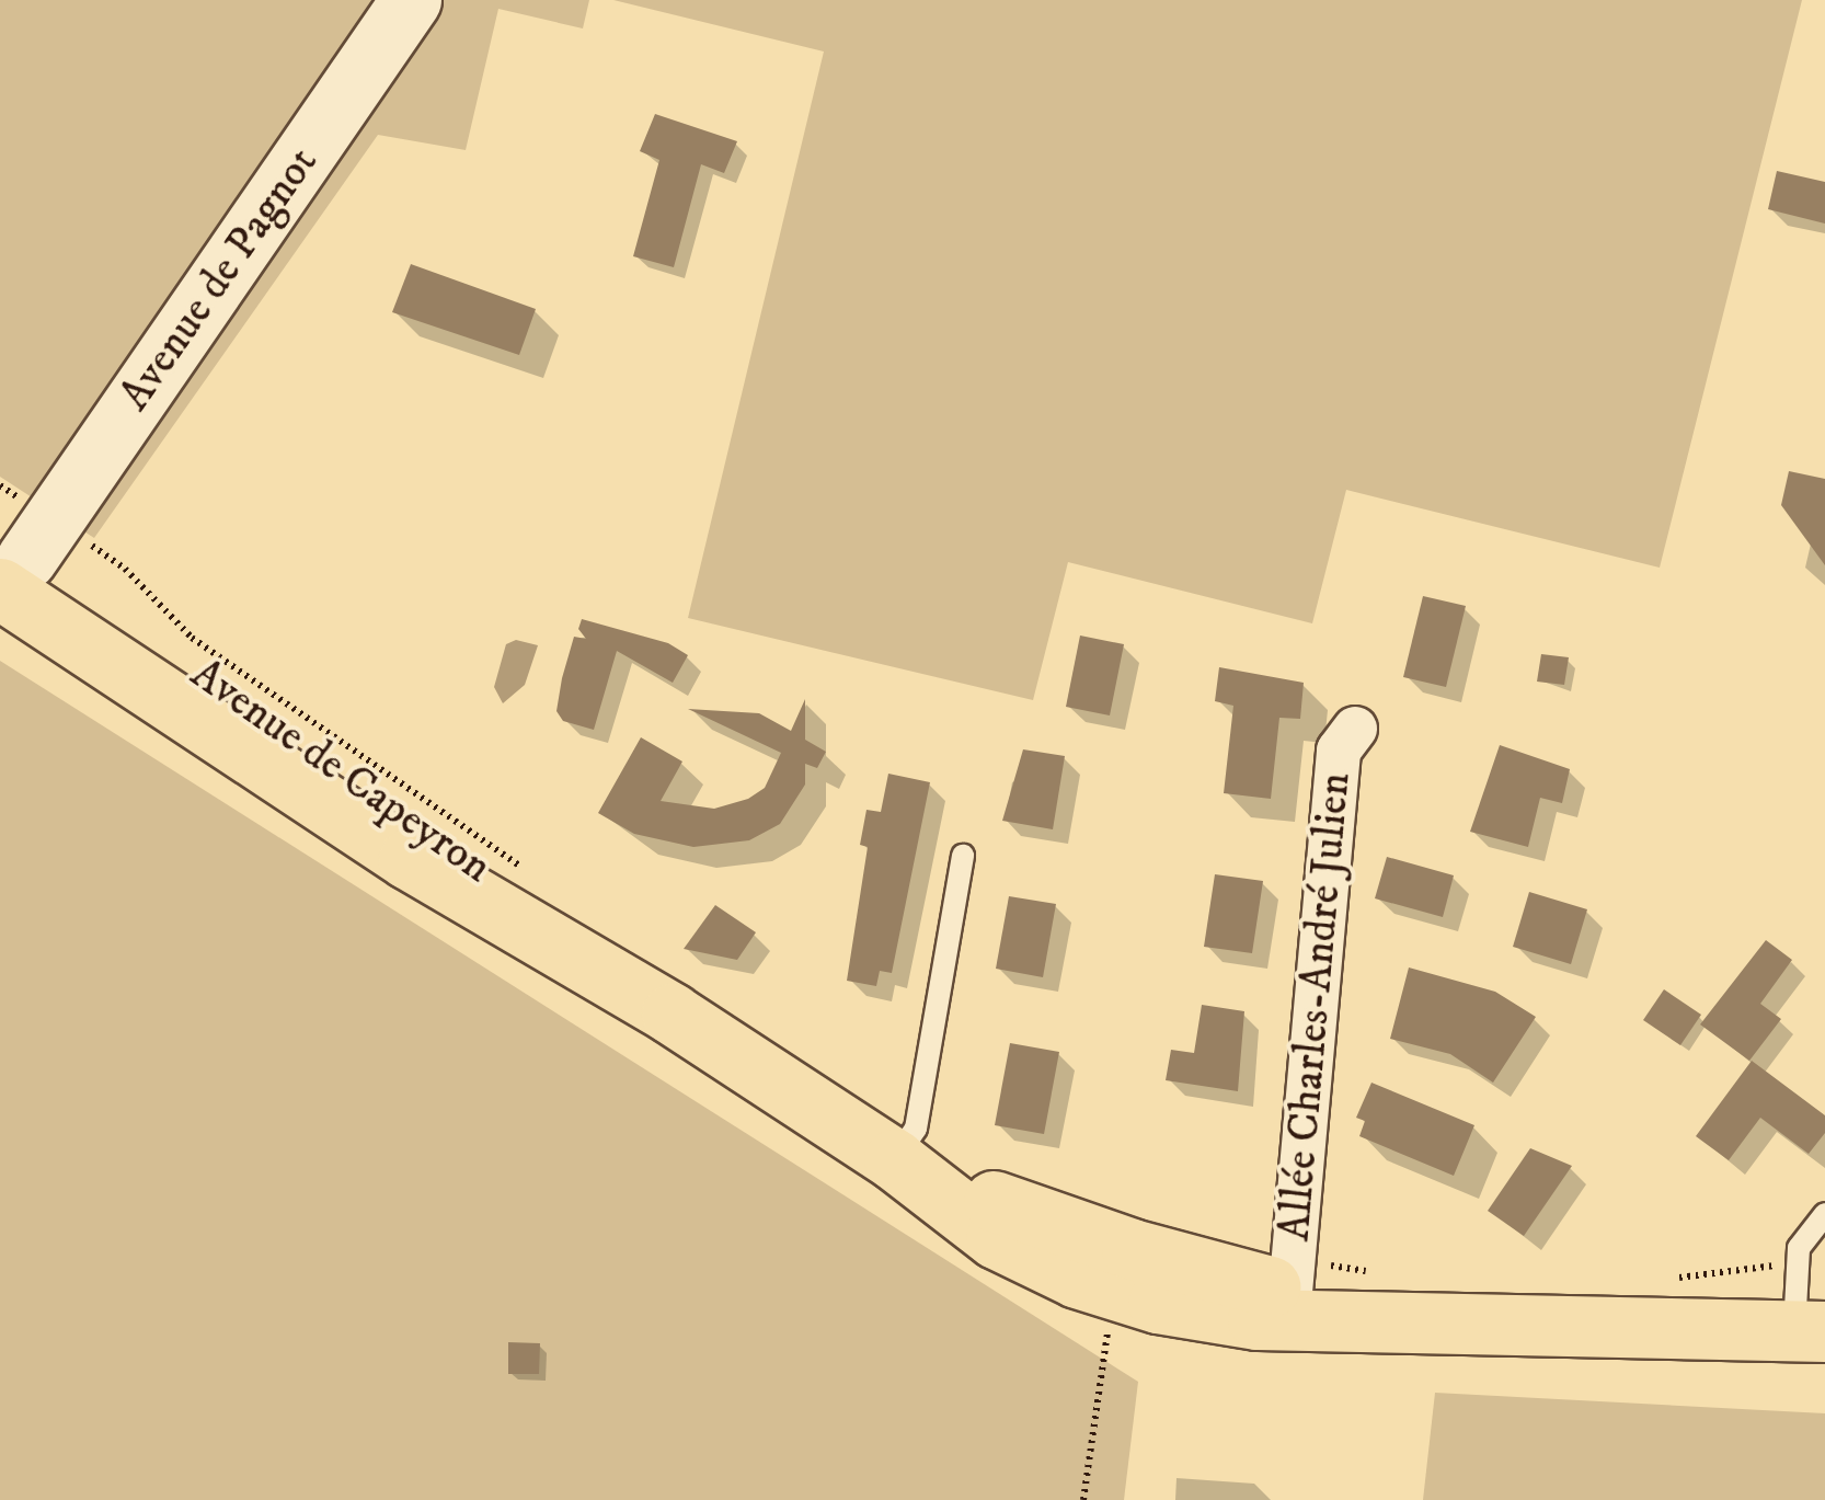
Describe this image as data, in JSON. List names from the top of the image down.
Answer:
{
  "streets": {
    "main road": ["Avenue de Capeyron"],
    "street": ["Avenue de Pagnot", "Allée Charles-André Julien"]
  },
  "crossings": [
    ["Avenue de Pagnot", "Avenue de Capeyron"],
    ["Avenue de Capeyron", "Allée Charles-André Julien"]
  ]
}
